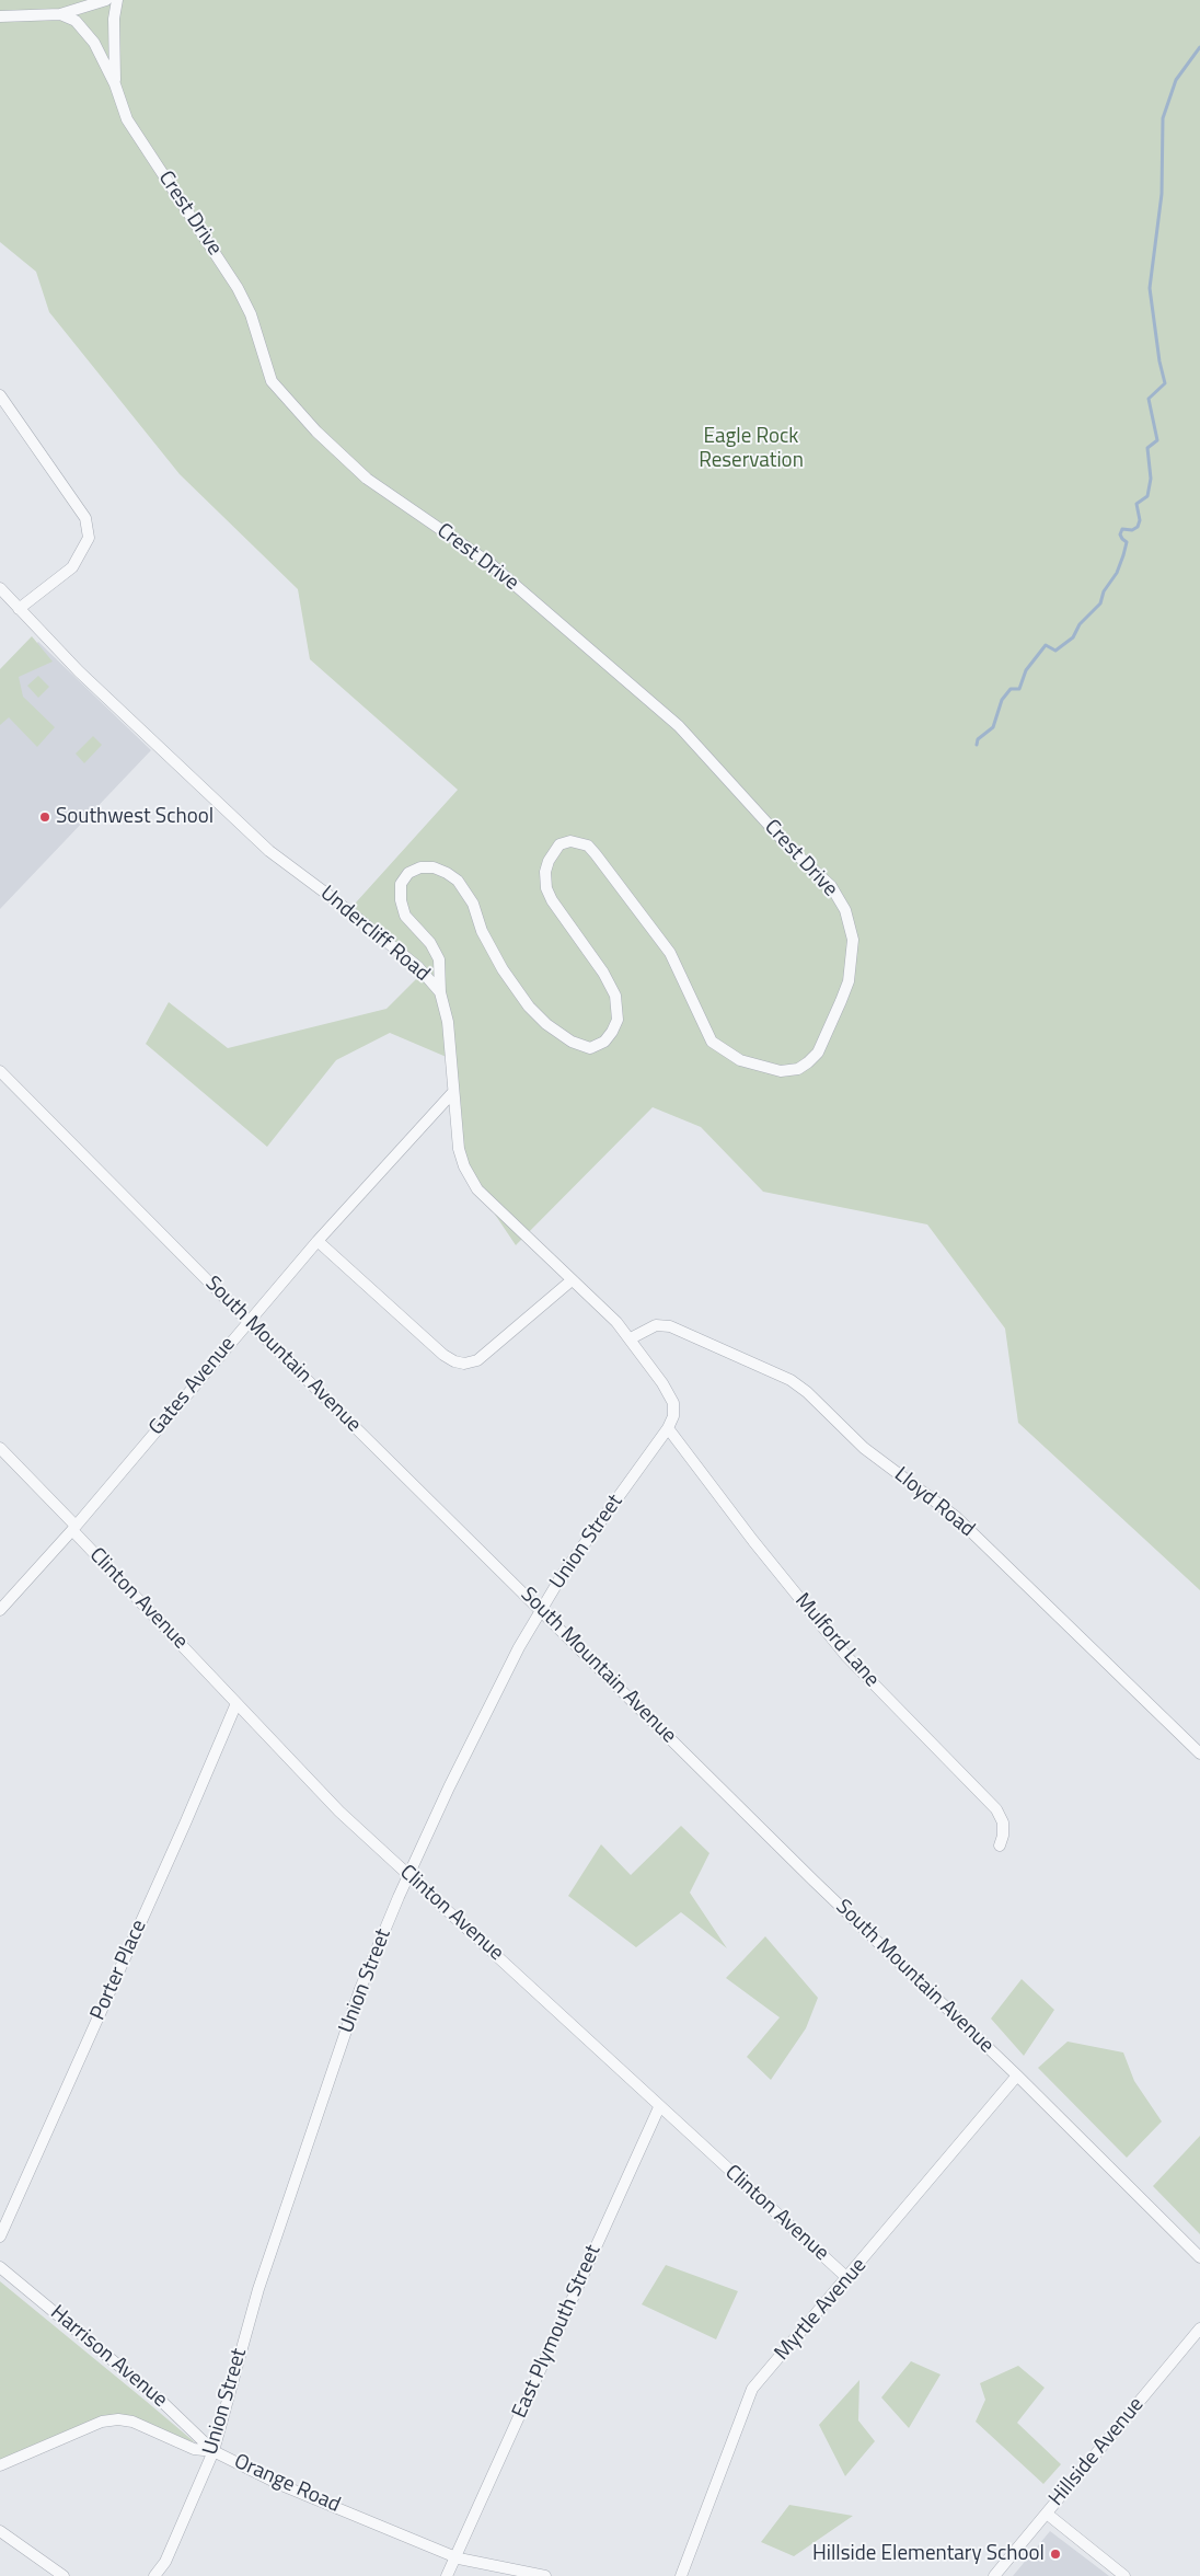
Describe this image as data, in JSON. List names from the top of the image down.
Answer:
{
  "streets": {
    "street": [
      "Crest Drive",
      "Undercliff Road",
      "South Mountain Avenue",
      "Gates Avenue",
      "Lloyd Road",
      "Union Street",
      "Clinton Avenue",
      "Mulford Lane",
      "Porter Place",
      "Myrtle Avenue",
      "East Plymouth Street",
      "Harrison Avenue",
      "Hillside Avenue",
      "Orange Road"
    ]
  },
  "crossings": [
    ["Crest Drive", "Undercliff Road"],
    ["Undercliff Road", "Gates Avenue"],
    ["Undercliff Road", "Lloyd Road"],
    ["Undercliff Road", "Union Street"],
    ["Undercliff Road", "Mulford Lane"],
    ["South Mountain Avenue", "Gates Avenue"],
    ["South Mountain Avenue", "Union Street"],
    ["South Mountain Avenue", "Myrtle Avenue"],
    ["Gates Avenue", "Clinton Avenue"],
    ["Union Street", "Clinton Avenue"],
    ["Union Street", "Mulford Lane"],
    ["Union Street", "Harrison Avenue"],
    ["Union Street", "Orange Road"],
    ["Clinton Avenue", "Porter Place"],
    ["Clinton Avenue", "Myrtle Avenue"],
    ["Clinton Avenue", "East Plymouth Street"],
    ["East Plymouth Street", "Orange Road"],
    ["Harrison Avenue", "Orange Road"]
  ],
  "parks": ["Eagle Rock Reservation"],
  "places": ["Southwest School", "Hillside Elementary School"]
}
